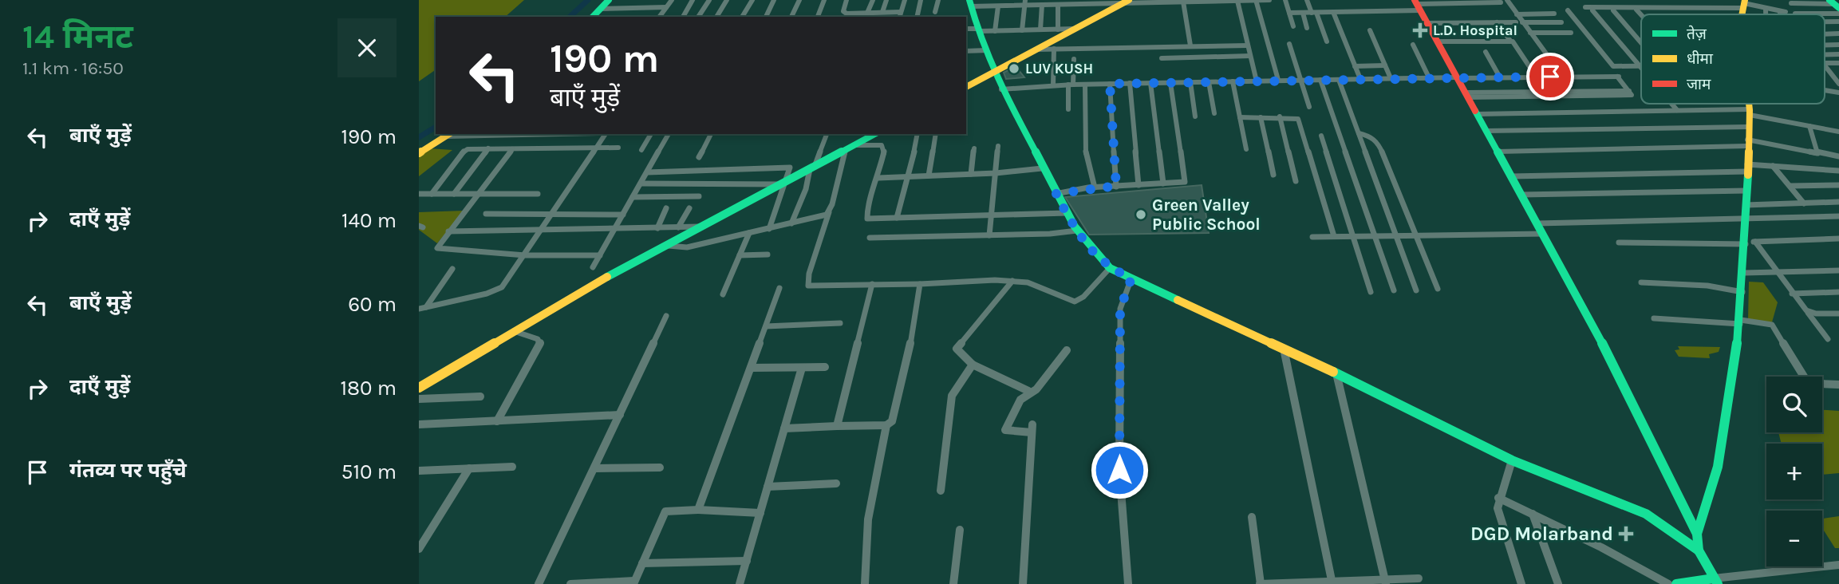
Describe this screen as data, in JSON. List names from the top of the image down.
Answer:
{
  "places": {
    "health": ["L.D. Hospital", "DGD Molarband"],
    "other": ["LUV KUSH", "Green Valley Public School"]
  },
  "legend": ["तेज़", "धीमा", "जाम"],
  "page": {
    "heading": ["14 मिनट", "1.1 km · 16:50"],
    "turn": ["190 m", "बाएँ मुड़ें"],
    "list": [
      {
        "name": "बाएँ मुड़ें",
        "value": "190 m"
      },
      {
        "name": "दाएँ मुड़ें",
        "value": "140 m"
      },
      {
        "name": "बाएँ मुड़ें",
        "value": "60 m"
      },
      {
        "name": "दाएँ मुड़ें",
        "value": "180 m"
      },
      {
        "name": "गंतव्य पर पहुँचे",
        "value": "510 m"
      }
    ],
    "map_buttons": ["+", "−"]
  }
}
